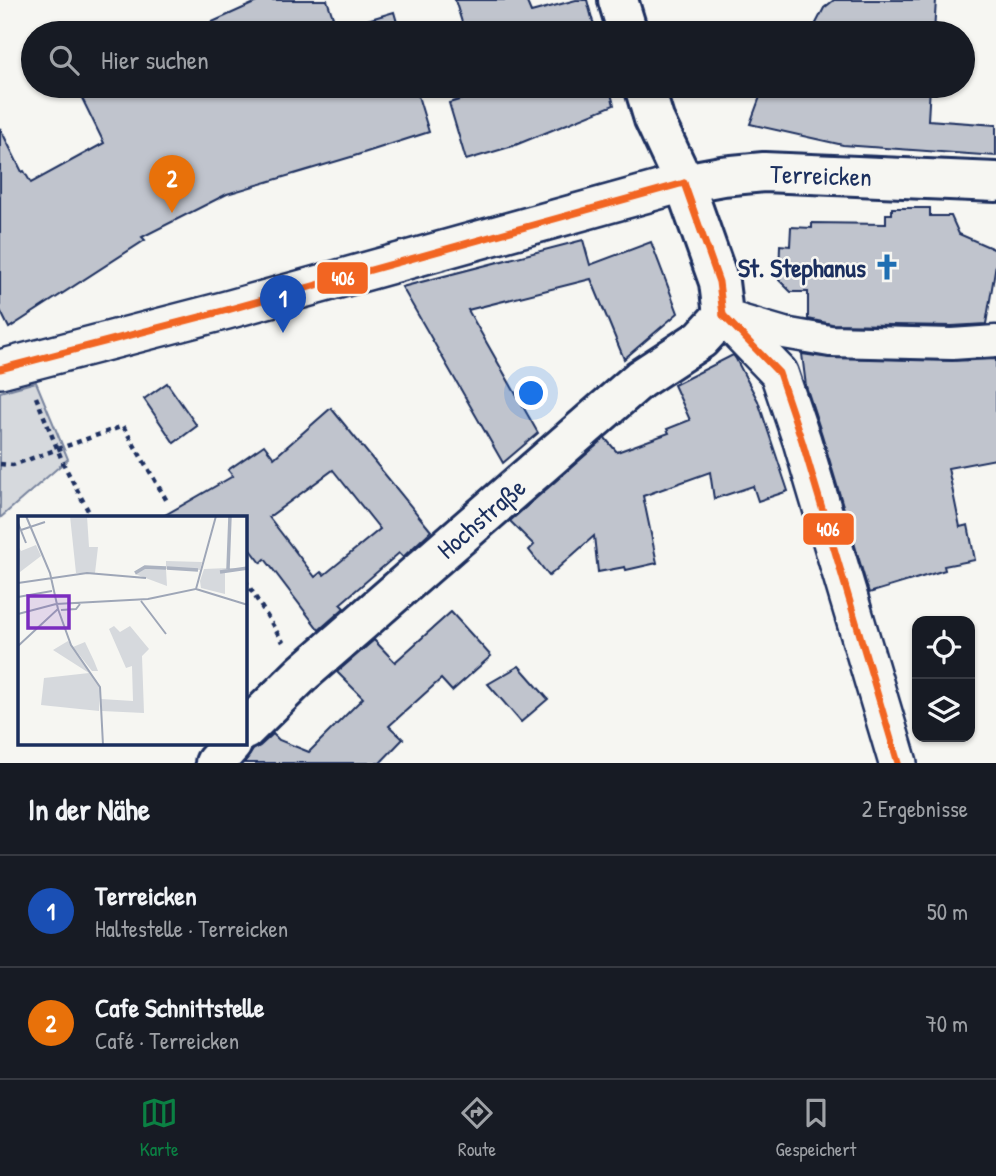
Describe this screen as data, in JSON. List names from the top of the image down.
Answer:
{
  "streets": {
    "main road": ["Terreicken", "Hochstraße"]
  },
  "places": {
    "church": ["St. Stephanus"]
  },
  "lines": ["transit line 406"],
  "page": {
    "search": "Hier suchen",
    "pins": ["2", "1"],
    "heading": ["In der Nähe", "2 Ergebnisse"],
    "list": [
      {
        "mark": "1",
        "name": "Terreicken",
        "note": "Haltestelle · Terreicken",
        "value": "50 m"
      },
      {
        "mark": "2",
        "name": "Cafe Schnittstelle",
        "note": "Café · Terreicken",
        "value": "70 m"
      }
    ],
    "nav": ["Karte", "Route", "Gespeichert"]
  }
}
